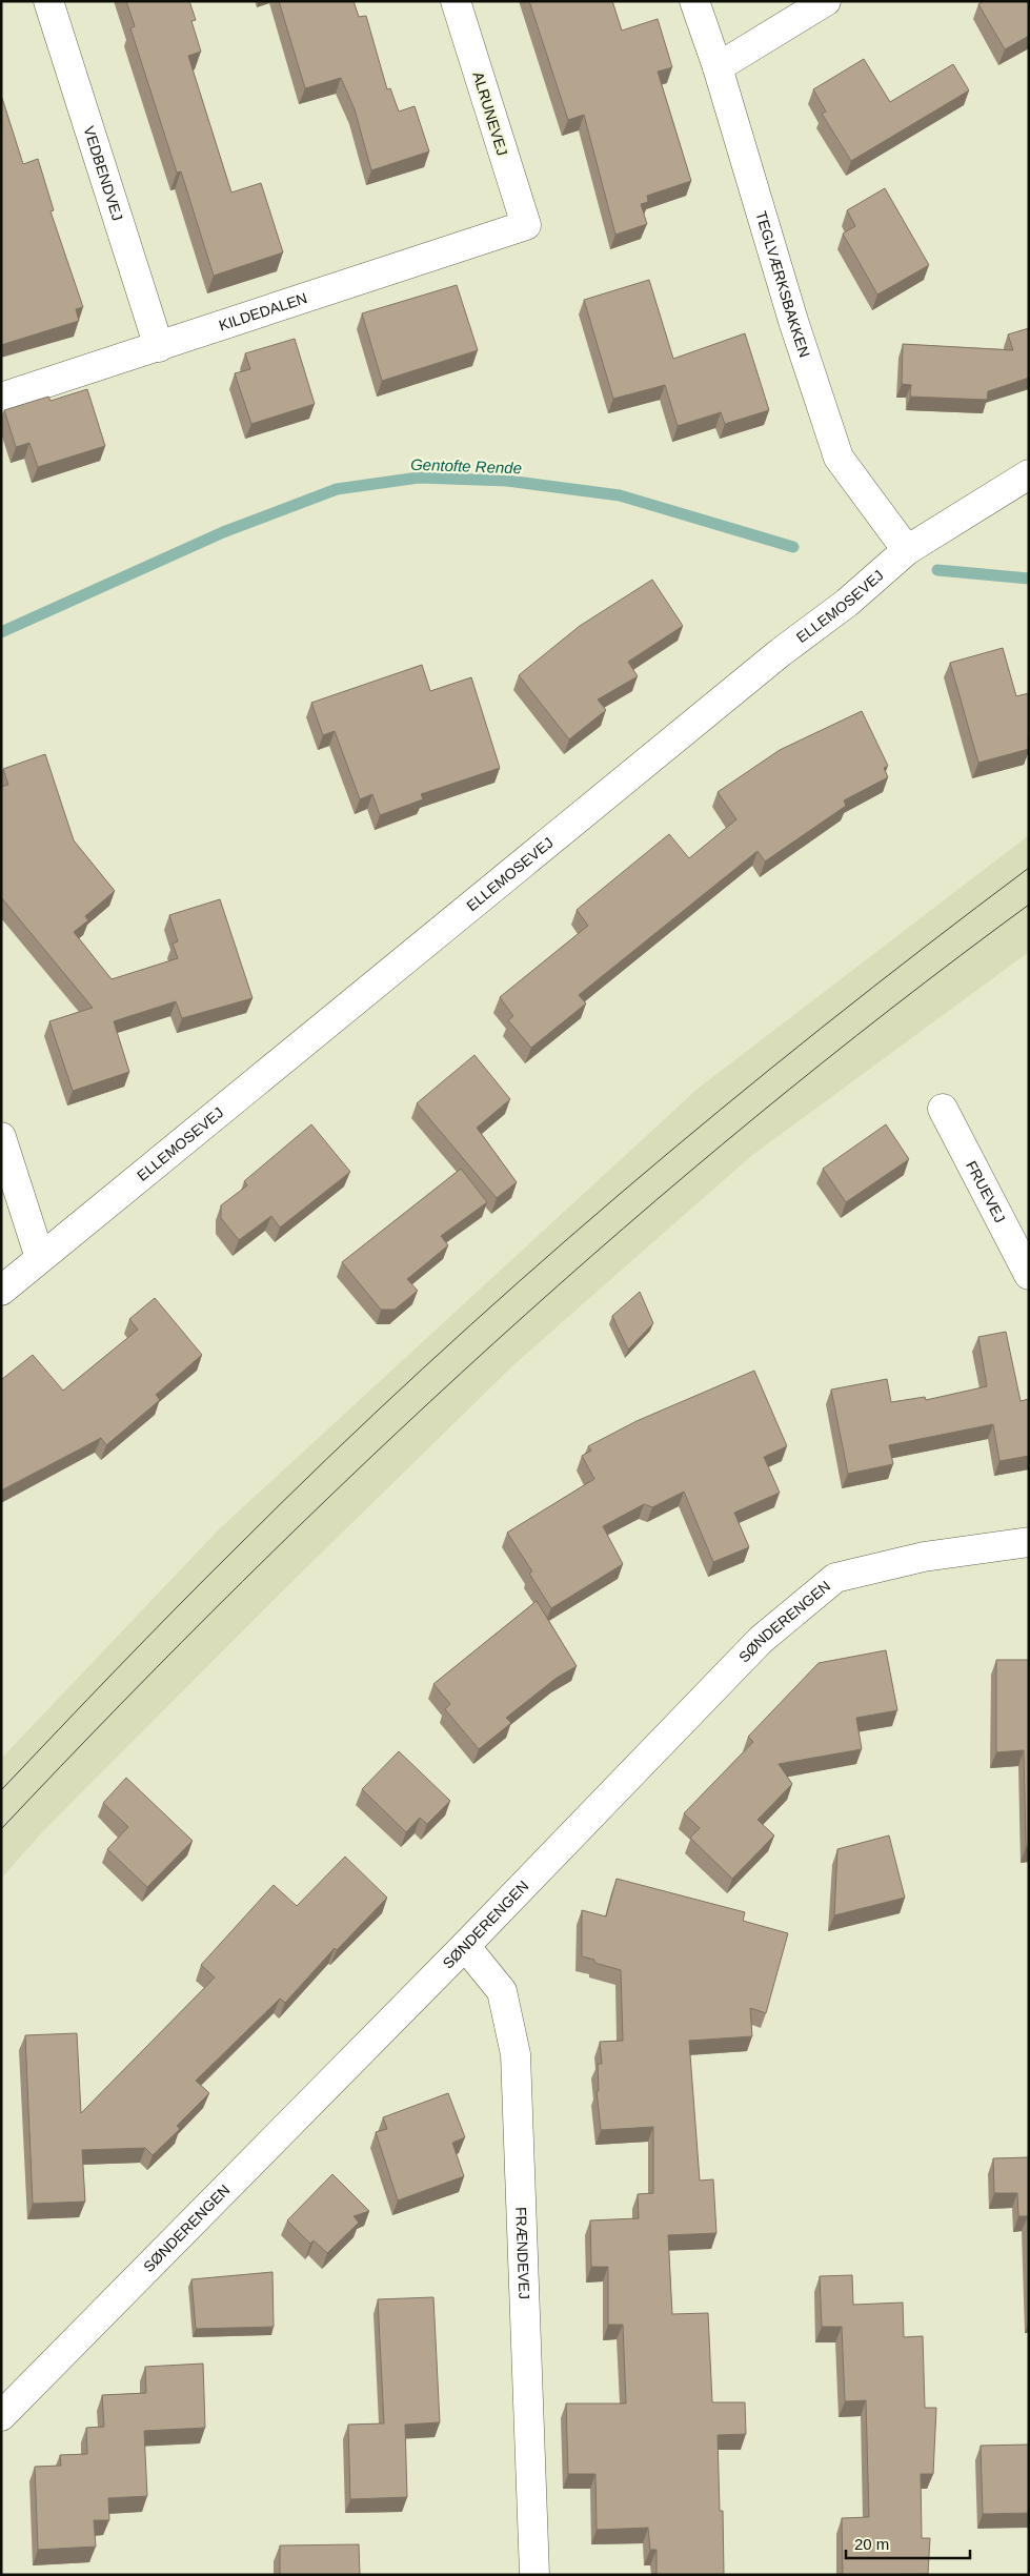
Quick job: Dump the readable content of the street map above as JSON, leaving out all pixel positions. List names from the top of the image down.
{
  "streets": {
    "street": [
      "ALRUNEVEJ",
      "VEDBENDVEJ",
      "TEGLVÆRKSBAKKEN",
      "KILDEDALEN",
      "ELLEMOSEVEJ",
      "FRUEVEJ",
      "SØNDERENGEN",
      "FRÆNDEVEJ"
    ]
  },
  "crossings": [
    ["ALRUNEVEJ", "KILDEDALEN"],
    ["VEDBENDVEJ", "KILDEDALEN"],
    ["TEGLVÆRKSBAKKEN", "ELLEMOSEVEJ"],
    ["SØNDERENGEN", "FRÆNDEVEJ"]
  ],
  "water": ["Gentofte Rende"],
  "scale_bar": "20 m"
}
